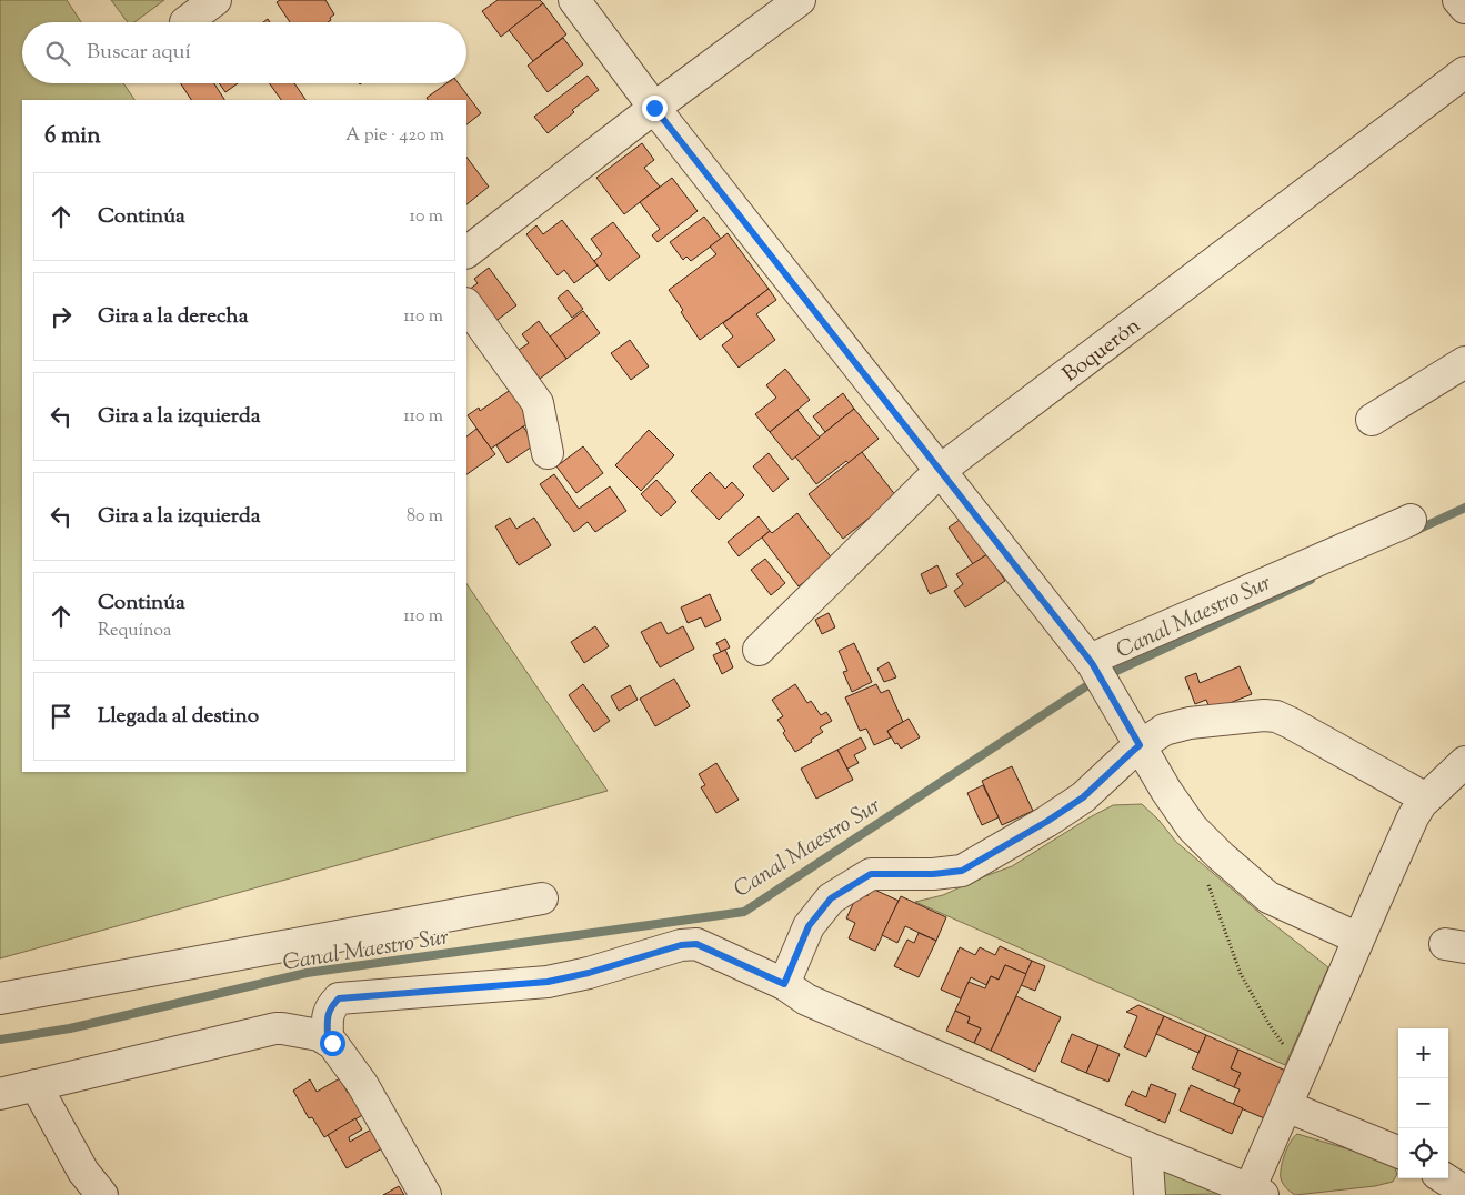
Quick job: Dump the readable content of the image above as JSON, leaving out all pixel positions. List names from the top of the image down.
{
  "streets": {
    "street": ["Boquerón"]
  },
  "water": ["Canal Maestro Sur"],
  "page": {
    "search": "Buscar aquí",
    "heading": ["6 min", "A pie · 420 m"],
    "list": [
      ["Continúa", "10 m"],
      ["Gira a la derecha", "110 m"],
      ["Gira a la izquierda", "110 m"],
      ["Gira a la izquierda", "80 m"],
      ["Continúa", "Requínoa", "110 m"],
      "Llegada al destino"
    ],
    "map_buttons": ["+", "−"]
  }
}
